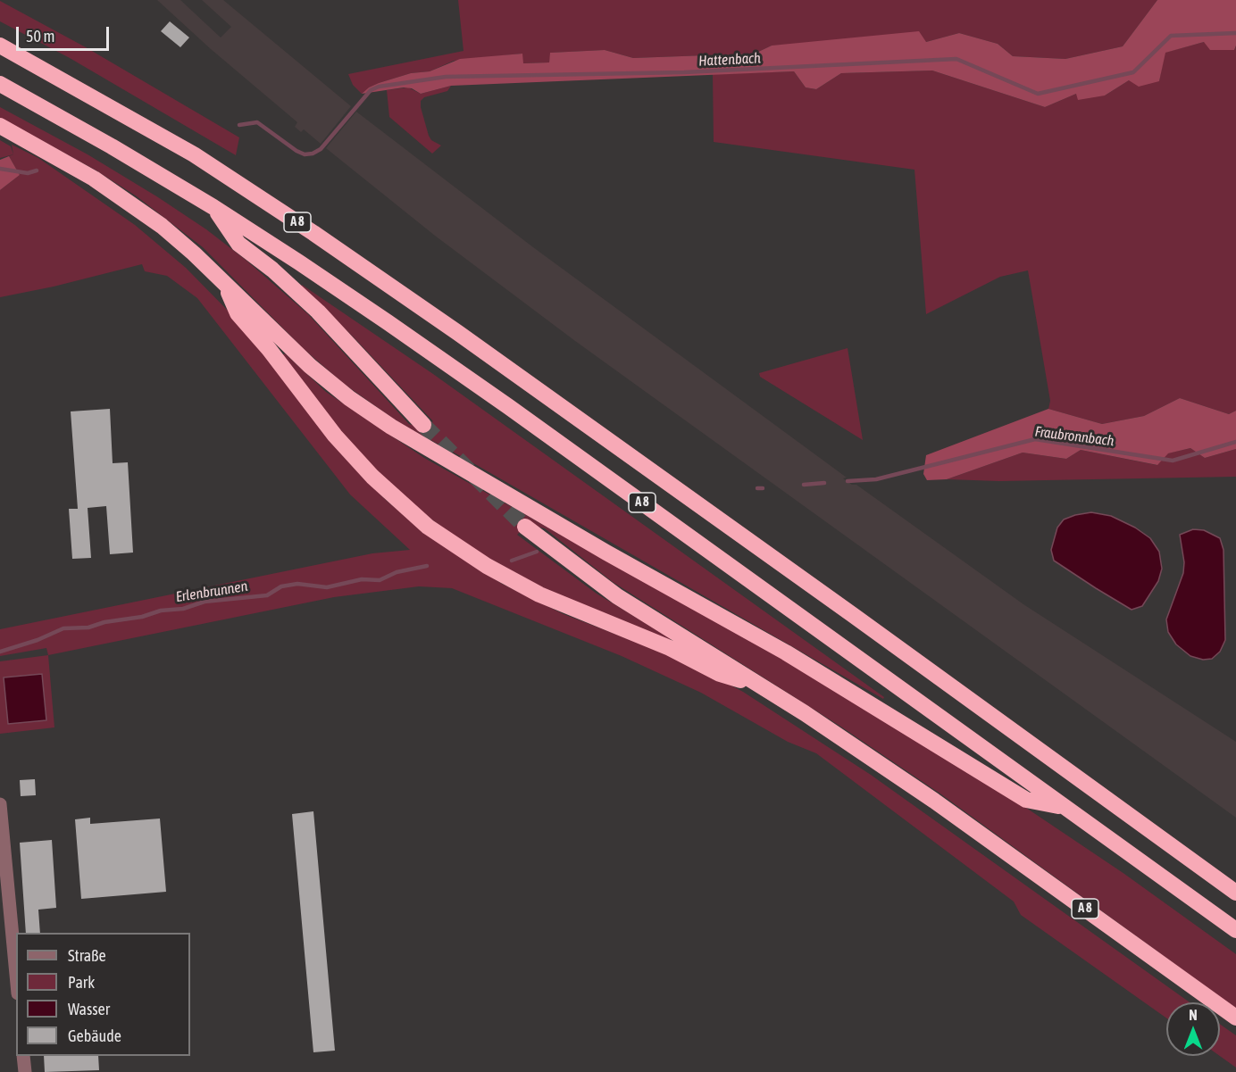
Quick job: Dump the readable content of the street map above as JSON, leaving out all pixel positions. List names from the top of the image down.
{
  "streets": {
    "highway": ["A 8"]
  },
  "water": ["Hattenbach", "Fraubronnbach", "Erlenbrunnen"],
  "legend": [
    "Straße",
    "Park",
    "Wasser",
    "Gebäude"
  ],
  "scale_bar": "50 m",
  "north": "top"
}
